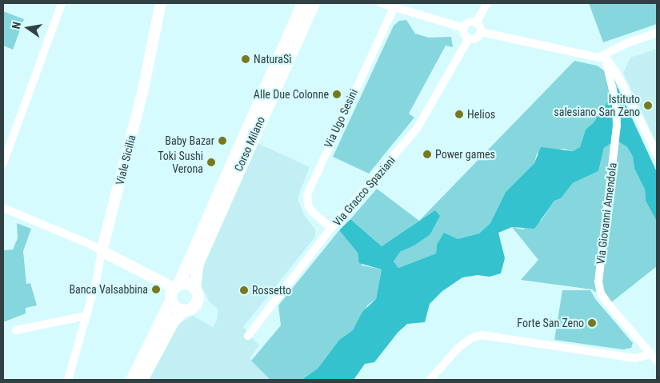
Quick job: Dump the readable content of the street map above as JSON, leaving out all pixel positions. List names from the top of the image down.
{
  "streets": {
    "main road": ["Corso Milano"],
    "street": [
      "Via Ugo Sesini",
      "Viale Sicilia",
      "Via Gracco Spaziani",
      "Via Giovanni Amendola"
    ]
  },
  "crossings": [
    ["Via Ugo Sesini", "Via Gracco Spaziani"]
  ],
  "places": [
    "NaturaSì",
    "Alle Due Colonne",
    "Istituto salesiano San Zeno",
    "Helios",
    "Baby Bazar",
    "Power games",
    "Toki Sushi Verona",
    "Banca Valsabbina",
    "Rossetto",
    "Forte San Zeno"
  ],
  "north": "left"
}
